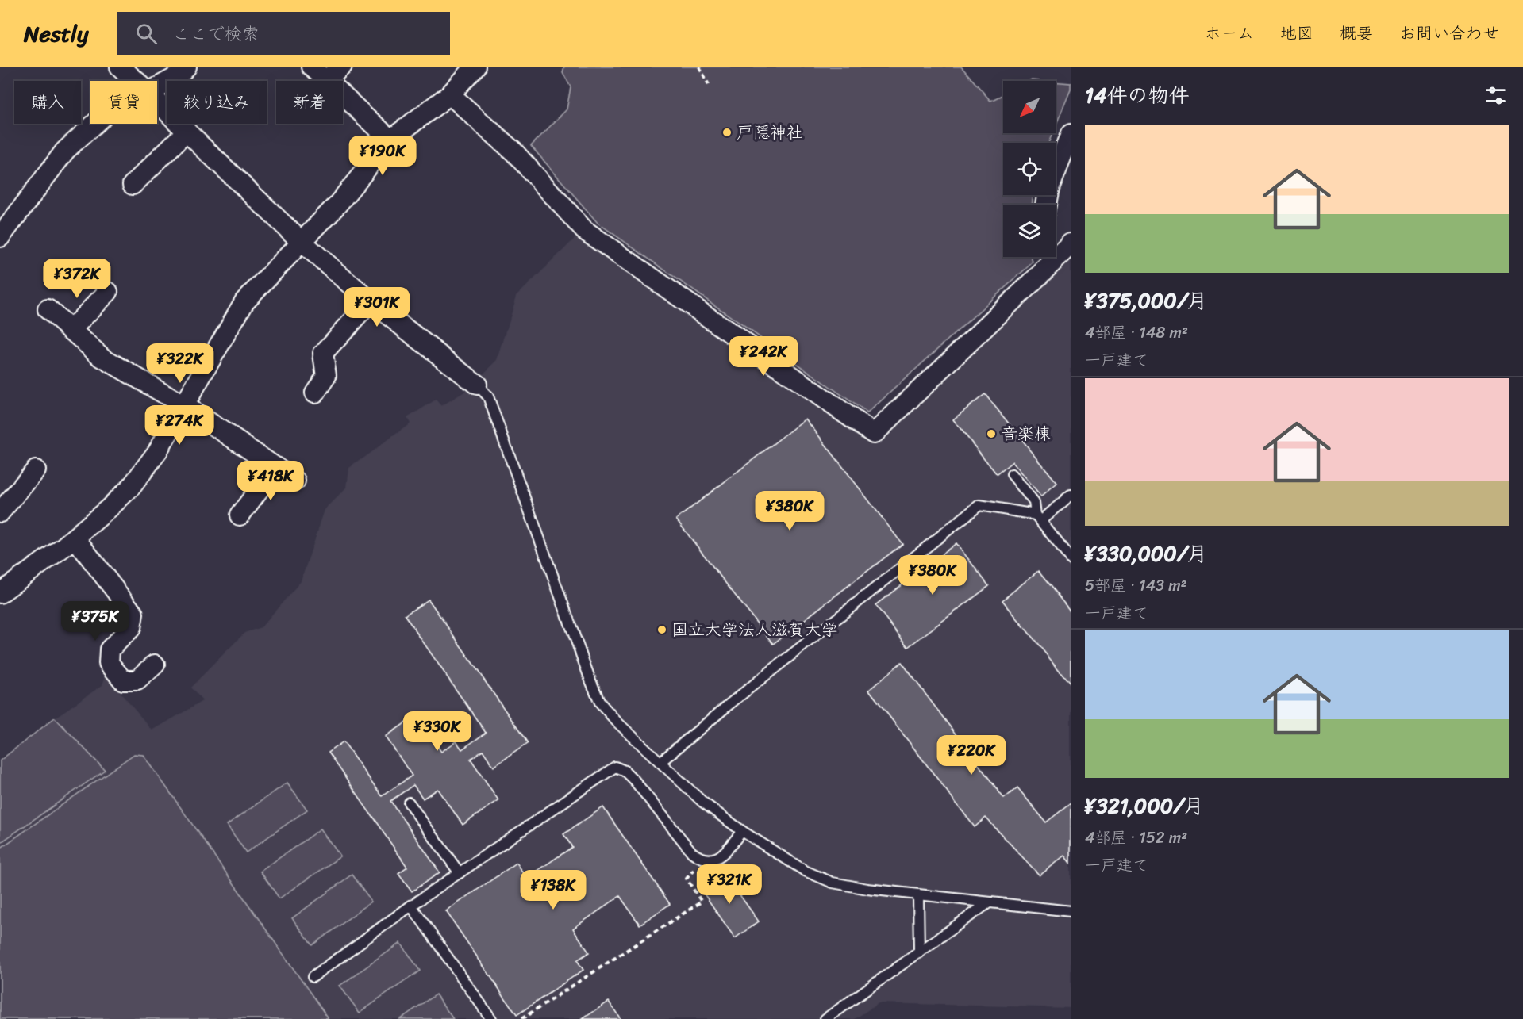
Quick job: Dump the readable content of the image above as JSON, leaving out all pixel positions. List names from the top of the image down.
{
  "places": ["戸隠神社", "音楽棟", "国立大学法人滋賀大学"],
  "north": "bottom left",
  "page": {
    "header": "Nestly",
    "search": "ここで検索",
    "nav": [
      "ホーム",
      "地図",
      "概要",
      "お問い合わせ"
    ],
    "heading": "14件の物件",
    "chip": [
      "購入",
      "賃貸",
      "絞り込み",
      "新着"
    ],
    "list": [
      {
        "name": "¥375,000/月",
        "note": "4部屋 · 148 m² · 一戸建て"
      },
      {
        "name": "¥330,000/月",
        "note": "5部屋 · 143 m² · 一戸建て"
      },
      {
        "name": "¥321,000/月",
        "note": "4部屋 · 152 m² · 一戸建て"
      }
    ],
    "price": [
      "¥190K",
      "¥372K",
      "¥301K",
      "¥242K",
      "¥322K",
      "¥274K",
      "¥418K",
      "¥380K",
      "¥380K",
      "¥375K",
      "¥330K",
      "¥220K",
      "¥321K",
      "¥138K"
    ]
  }
}
